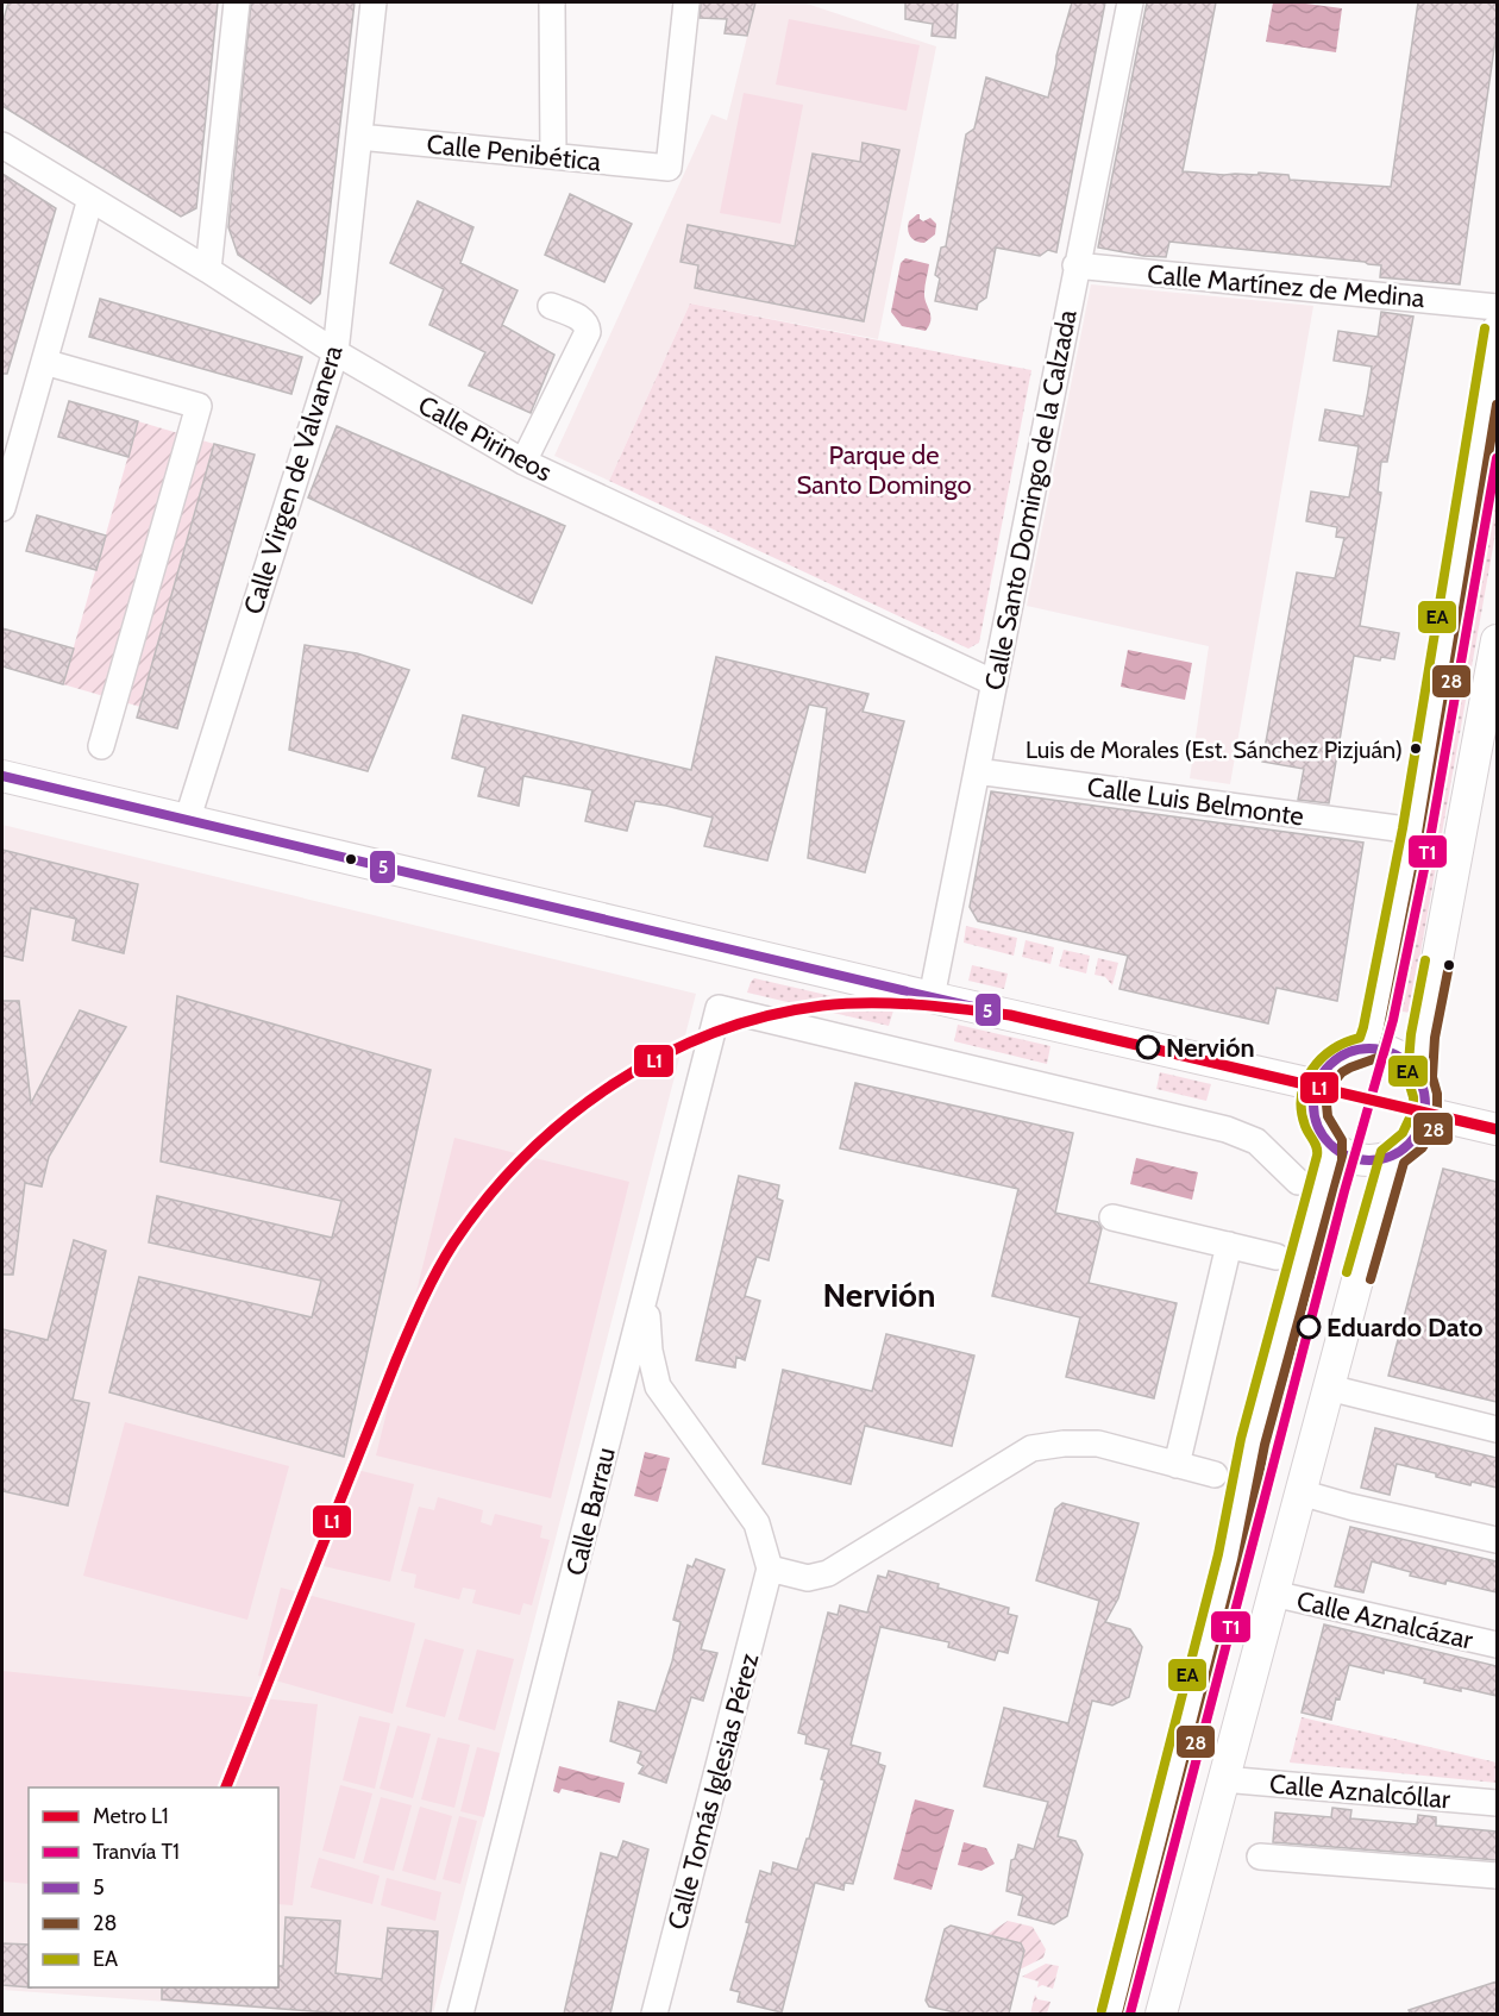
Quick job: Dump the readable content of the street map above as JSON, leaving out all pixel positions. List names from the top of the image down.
{
  "streets": {
    "street": [
      "Calle Penibética",
      "Calle Martínez de Medina",
      "Calle Pirineos",
      "Calle Virgen de Valvanera",
      "Calle Santo Domingo de la Calzada",
      "Calle Luis Belmonte",
      "Calle Barrau",
      "Calle Aznalcázar",
      "Calle Tomás Iglesias Pérez",
      "Calle Aznalcóllar"
    ]
  },
  "crossings": [
    ["Calle Penibética", "Calle Virgen de Valvanera"],
    ["Calle Martínez de Medina", "Calle Santo Domingo de la Calzada"],
    ["Calle Pirineos", "Calle Virgen de Valvanera"],
    ["Calle Pirineos", "Calle Santo Domingo de la Calzada"],
    ["Calle Santo Domingo de la Calzada", "Calle Luis Belmonte"]
  ],
  "districts": ["Nervión"],
  "parks": ["Parque de Santo Domingo"],
  "places": ["Luis de Morales (Est. Sánchez Pizjuán)", "Nervión", "Eduardo Dato"],
  "lines": [
    "transit line EA",
    "transit line 28",
    "tram line T1",
    "transit line 5",
    "metro line L1"
  ],
  "legend": [
    "Metro L1",
    "Tranvía T1",
    "5",
    "28",
    "EA"
  ]
}
